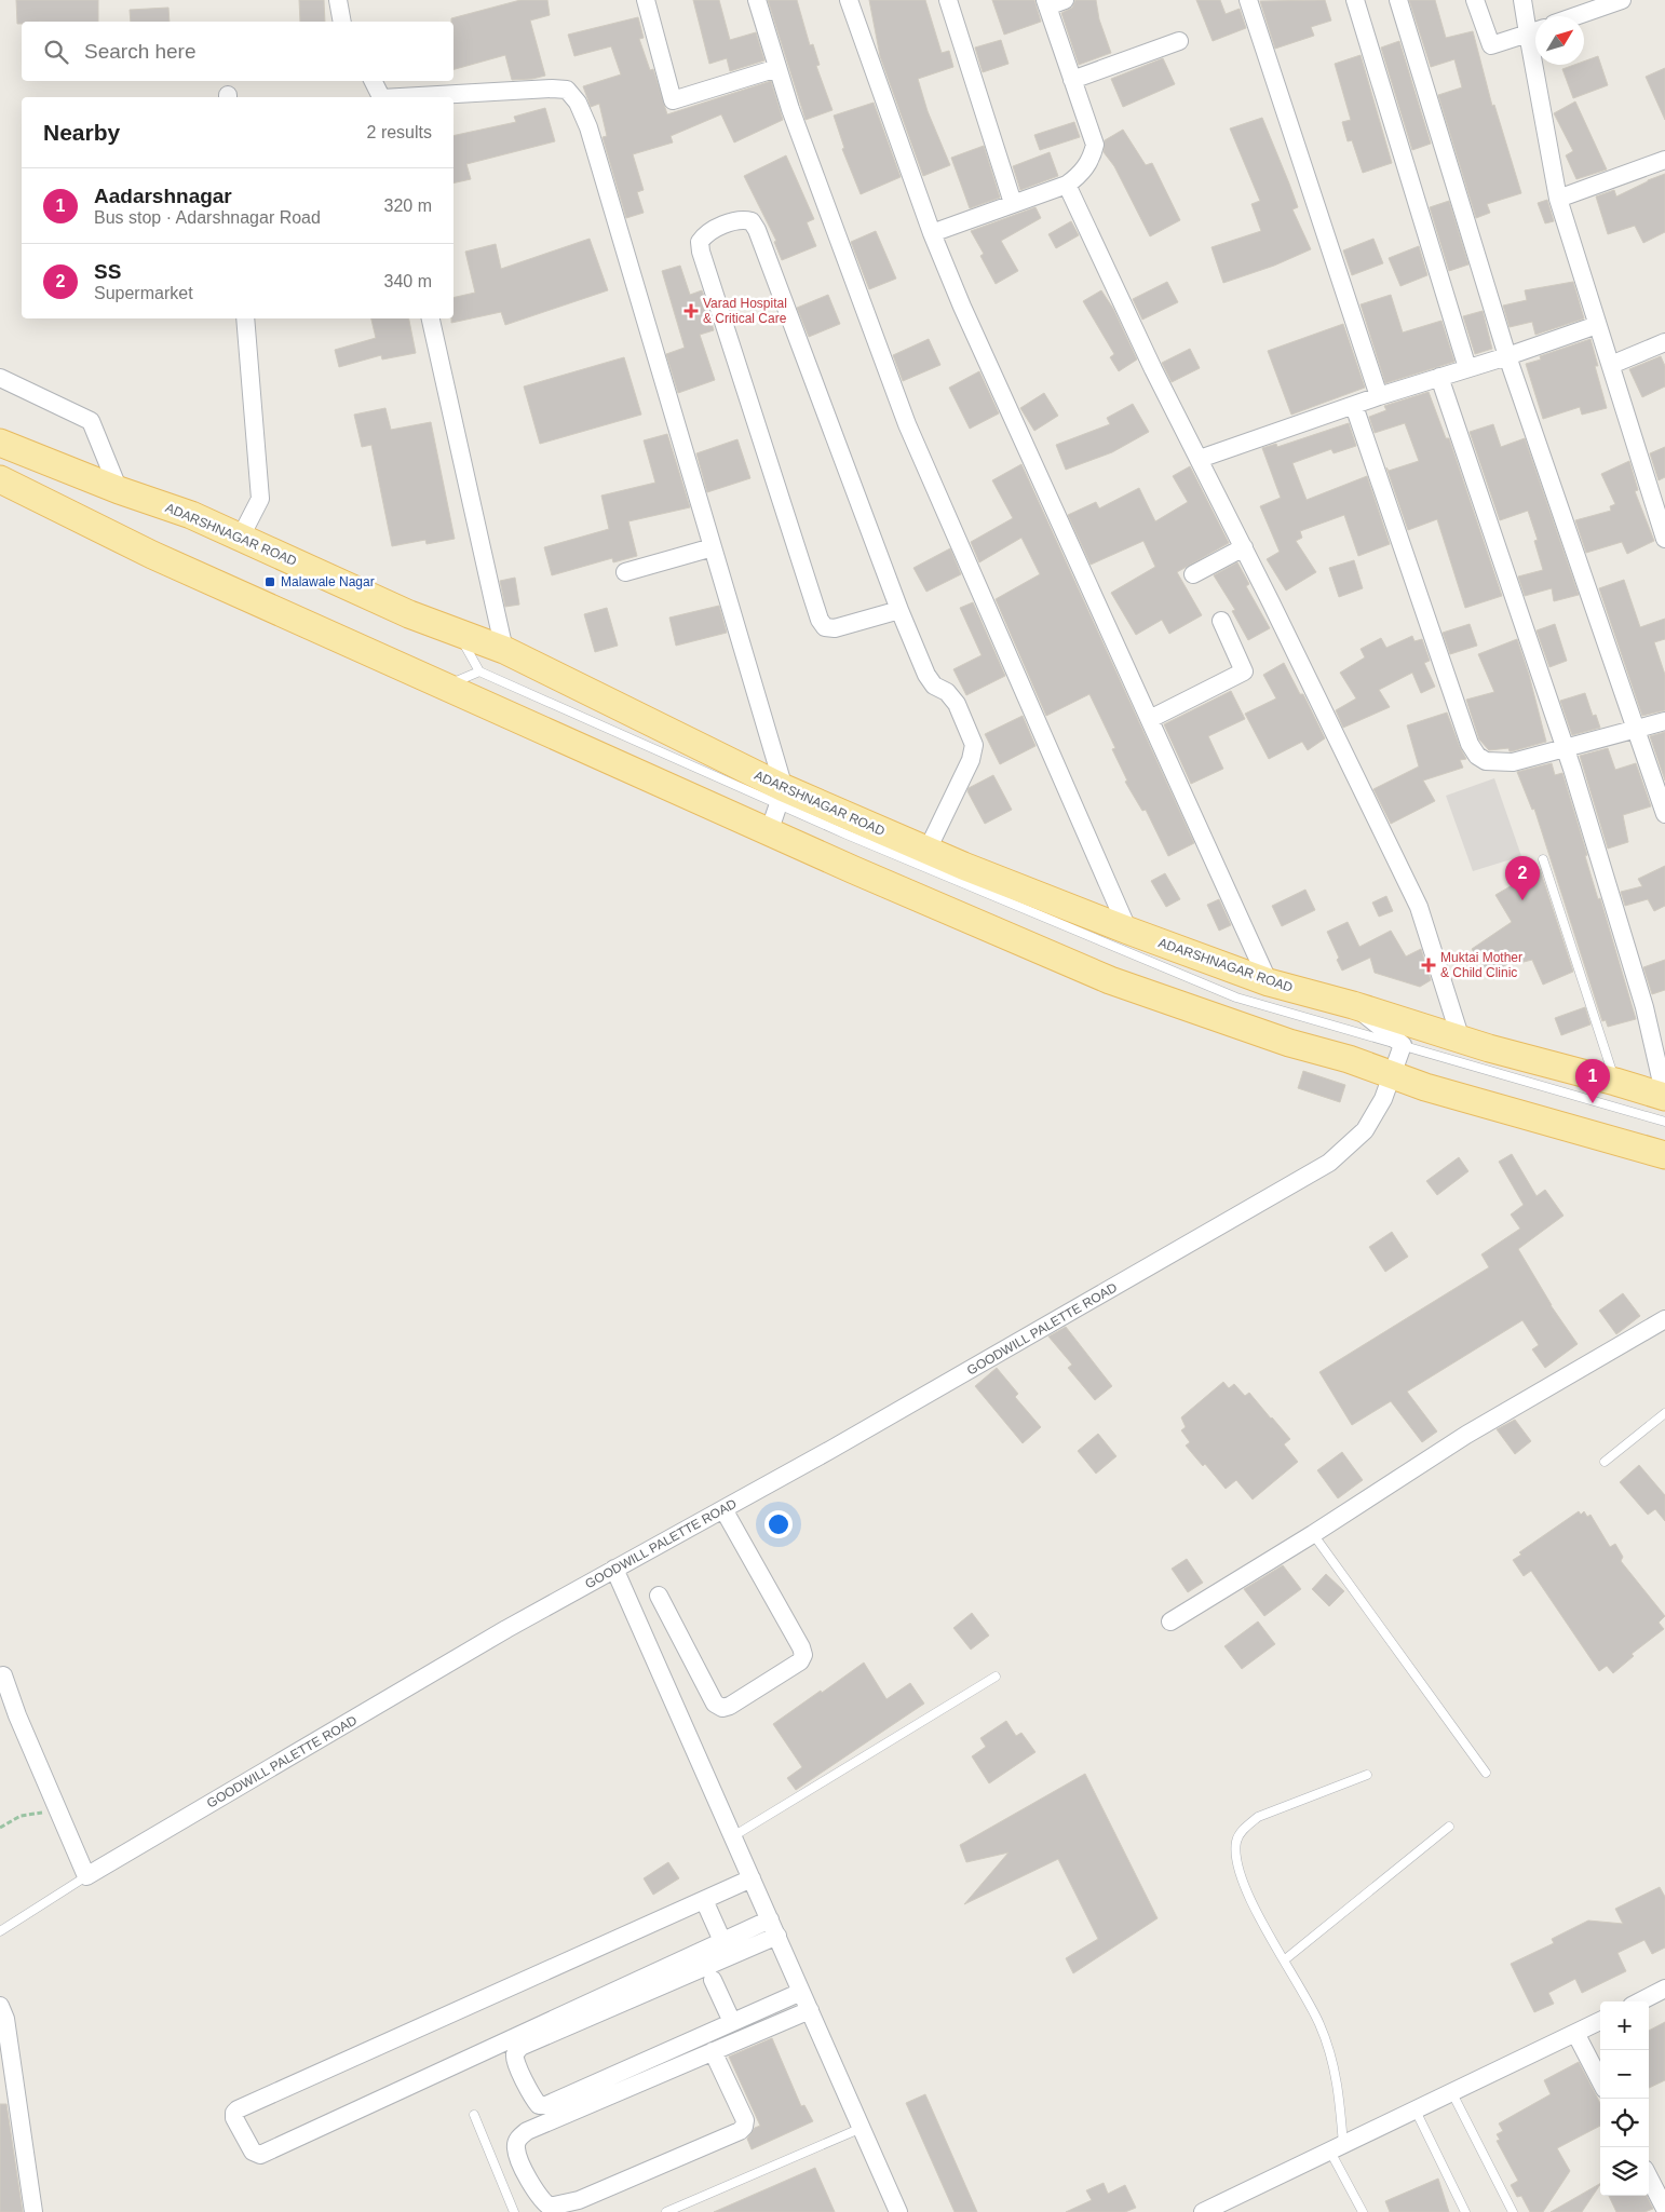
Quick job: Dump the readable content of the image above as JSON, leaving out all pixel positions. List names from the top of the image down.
{
  "streets": {
    "main road": ["ADARSHNAGAR ROAD"],
    "street": ["GOODWILL PALETTE ROAD"]
  },
  "places": {
    "health": ["Varad Hospital & Critical Care", "Muktai Mother & Child Clinic"],
    "transit": ["Malawale Nagar"]
  },
  "north": "top right",
  "page": {
    "search": "Search here",
    "heading": ["Nearby", "2 results"],
    "list": [
      {
        "mark": "1",
        "name": "Aadarshnagar",
        "note": "Bus stop · Adarshnagar Road",
        "value": "320 m"
      },
      {
        "mark": "2",
        "name": "SS",
        "note": "Supermarket",
        "value": "340 m"
      }
    ],
    "pins": ["2", "1"],
    "map_buttons": ["+", "−"]
  }
}
